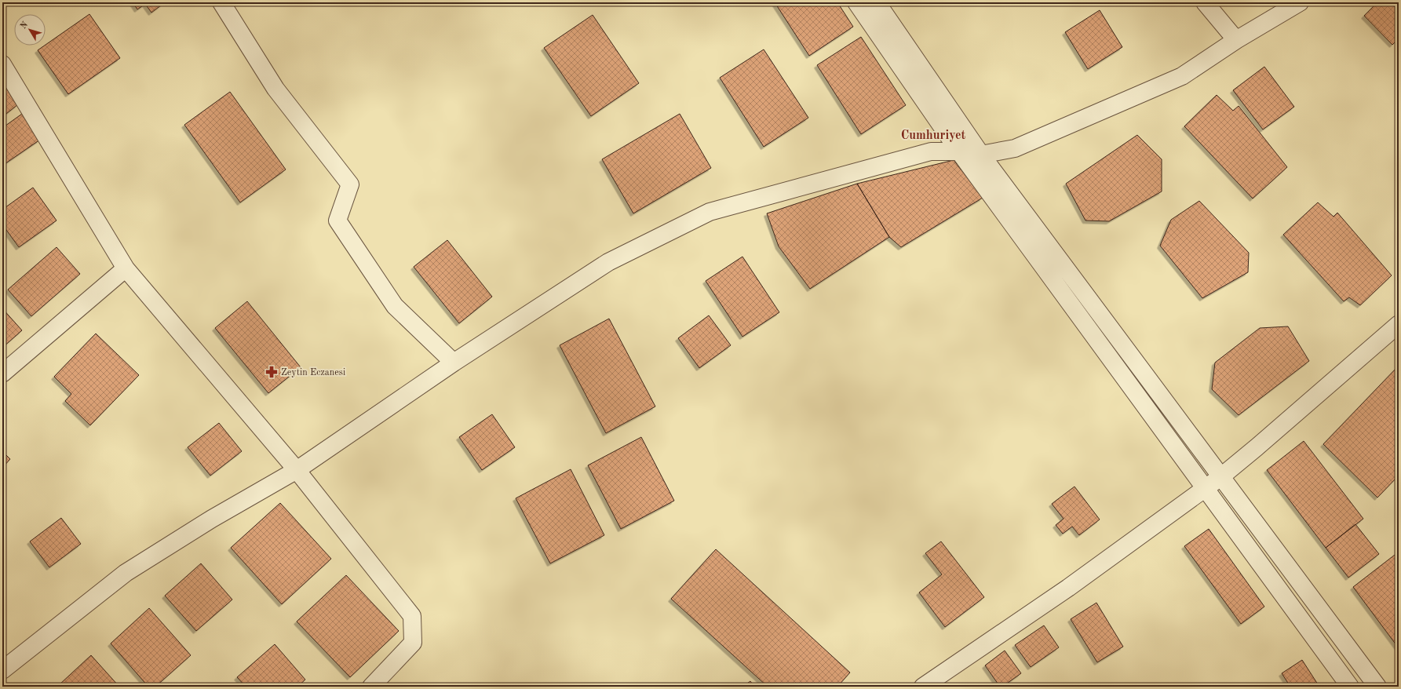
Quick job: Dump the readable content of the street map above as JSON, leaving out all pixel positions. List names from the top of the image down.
{
  "districts": ["Cumhuriyet"],
  "places": {
    "pharmacy": ["Zeytin Eczanesi"]
  },
  "north": "top left"
}
